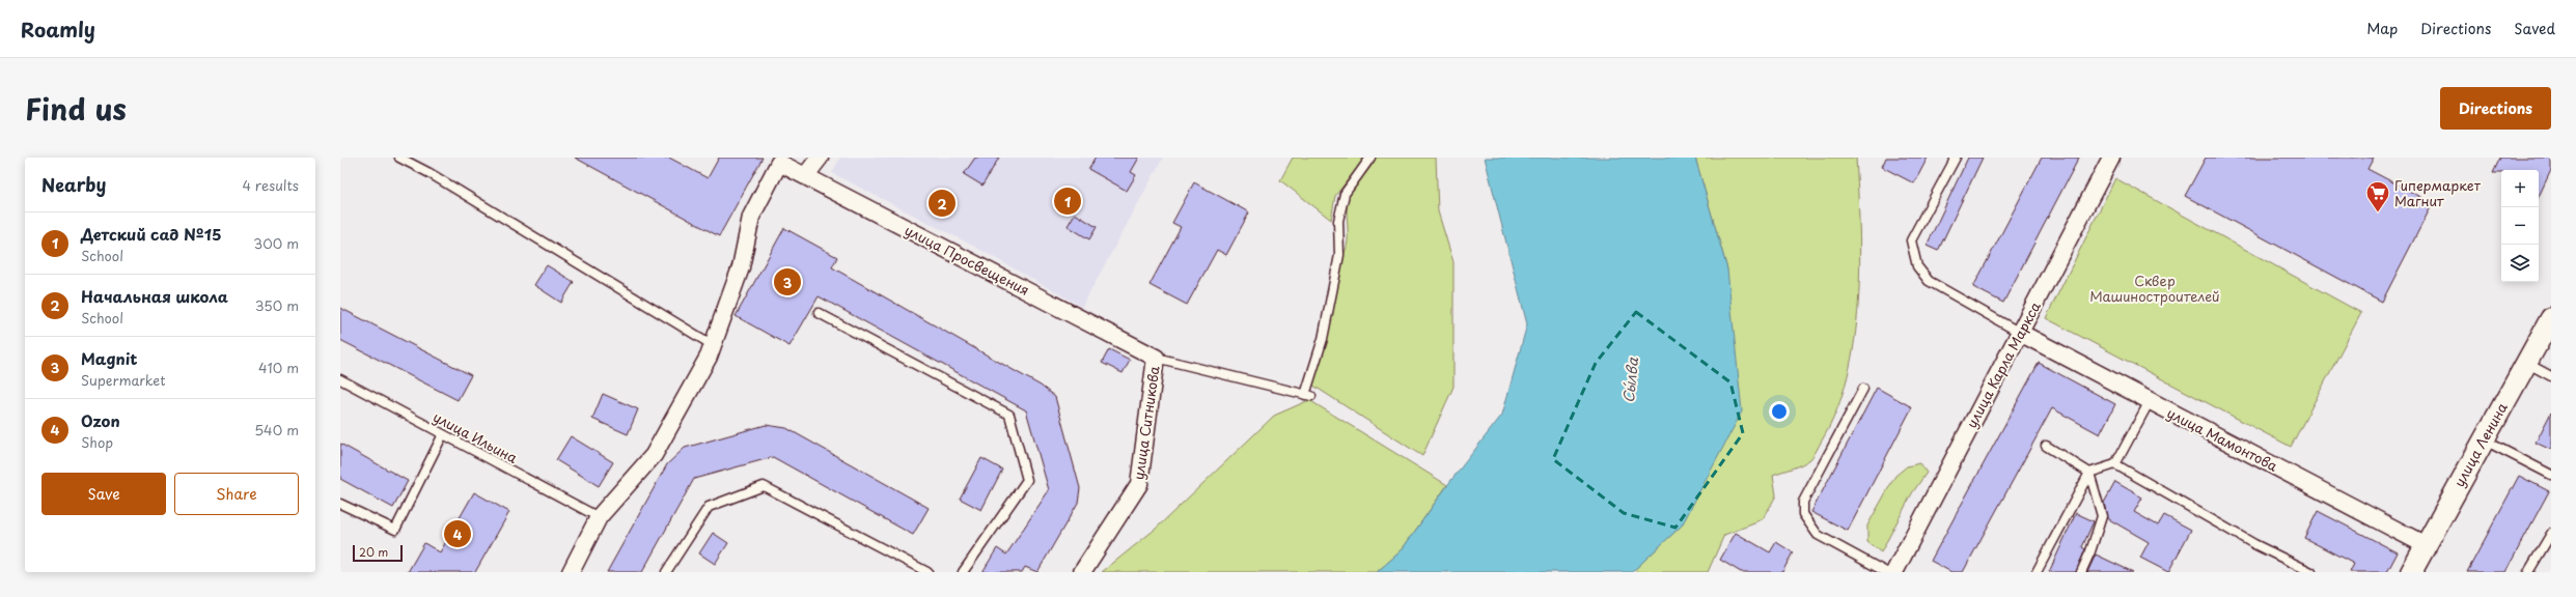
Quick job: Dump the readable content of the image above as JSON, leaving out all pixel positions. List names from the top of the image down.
{
  "streets": {
    "street": [
      "улица Просвещения",
      "улица Карла Маркса",
      "улица Ситникова",
      "улица Мамонтова",
      "улица Ленина"
    ],
    "lane": ["улица Ильина"]
  },
  "crossings": [
    ["улица Просвещения", "улица Ситникова"],
    ["улица Карла Маркса", "улица Мамонтова"],
    ["улица Мамонтова", "улица Ленина"]
  ],
  "water": ["Сы́лва"],
  "parks": ["Сквер Машиностроителей"],
  "places": {
    "supermarket": ["Гипермаркет Магнит"]
  },
  "scale_bar": "20 m",
  "page": {
    "header": "Roamly",
    "nav": ["Map", "Directions", "Saved"],
    "title": "Find us",
    "buttons": [
      "Directions",
      ["Save", "Share"]
    ],
    "heading": ["Nearby", "4 results"],
    "map_buttons": ["+", "−"],
    "pins": [
      "1",
      "2",
      "3",
      "4"
    ],
    "list": [
      {
        "mark": "1",
        "name": "Детский сад №15",
        "note": "School",
        "value": "300 m"
      },
      {
        "mark": "2",
        "name": "Начальная школа",
        "note": "School",
        "value": "350 m"
      },
      {
        "mark": "3",
        "name": "Magnit",
        "note": "Supermarket",
        "value": "410 m"
      },
      {
        "mark": "4",
        "name": "Ozon",
        "note": "Shop",
        "value": "540 m"
      }
    ],
    "scale": "20 m"
  }
}
